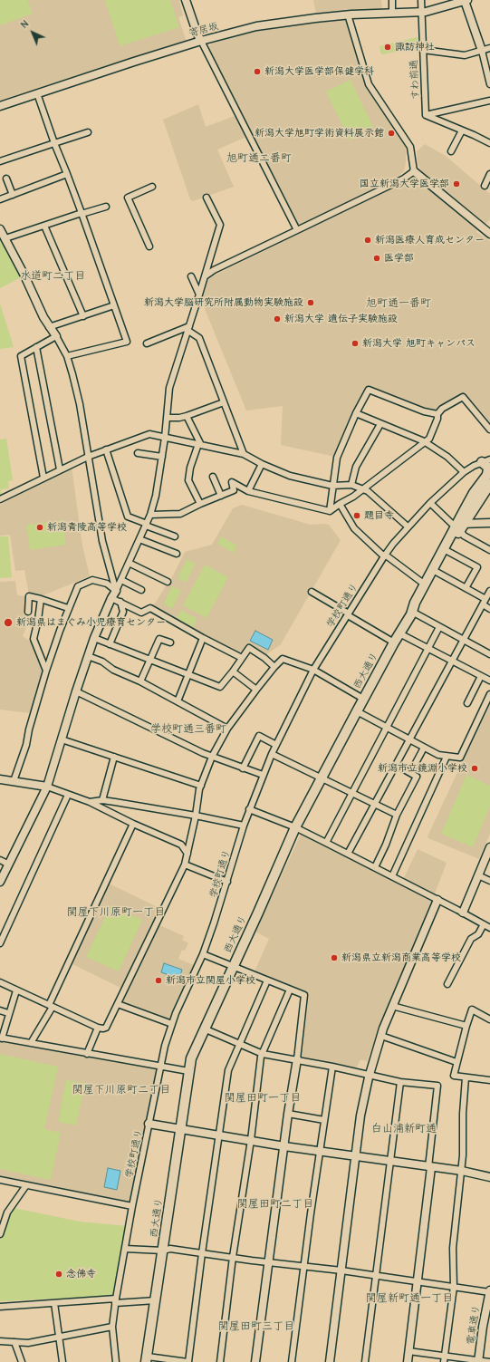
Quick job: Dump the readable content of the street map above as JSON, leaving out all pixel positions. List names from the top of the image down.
{
  "streets": {
    "highway": ["西大通り"],
    "street": [
      "寄居坂",
      "すわ前通",
      "学校町通り",
      "電車通り"
    ]
  },
  "crossings": [
    ["寄居坂", "すわ前通"]
  ],
  "districts": [
    "旭町通二番町",
    "水道町二丁目",
    "旭町通一番町",
    "学校町通三番町",
    "関屋下川原町一丁目",
    "関屋下川原町二丁目",
    "関屋田町一丁目",
    "白山浦新町通",
    "関屋田町二丁目",
    "関屋新町通一丁目",
    "関屋田町三丁目"
  ],
  "places": [
    "諏訪神社",
    "新潟大学医学部保健学科",
    "新潟大学旭町学術資料展示館",
    "国立新潟大学医学部",
    "新潟医療人育成センター",
    "医学部",
    "新潟大学脳研究所附属動物実験施設",
    "新潟大学 遺伝子実験施設",
    "新潟大学 旭町キャンパス",
    "題目寺",
    "新潟青陵高等学校",
    "新潟県はまぐみ小児療育センター",
    "新潟市立鏡淵小学校",
    "新潟県立新潟商業高等学校",
    "新潟市立関屋小学校",
    "念佛寺"
  ],
  "north": "top left"
}
